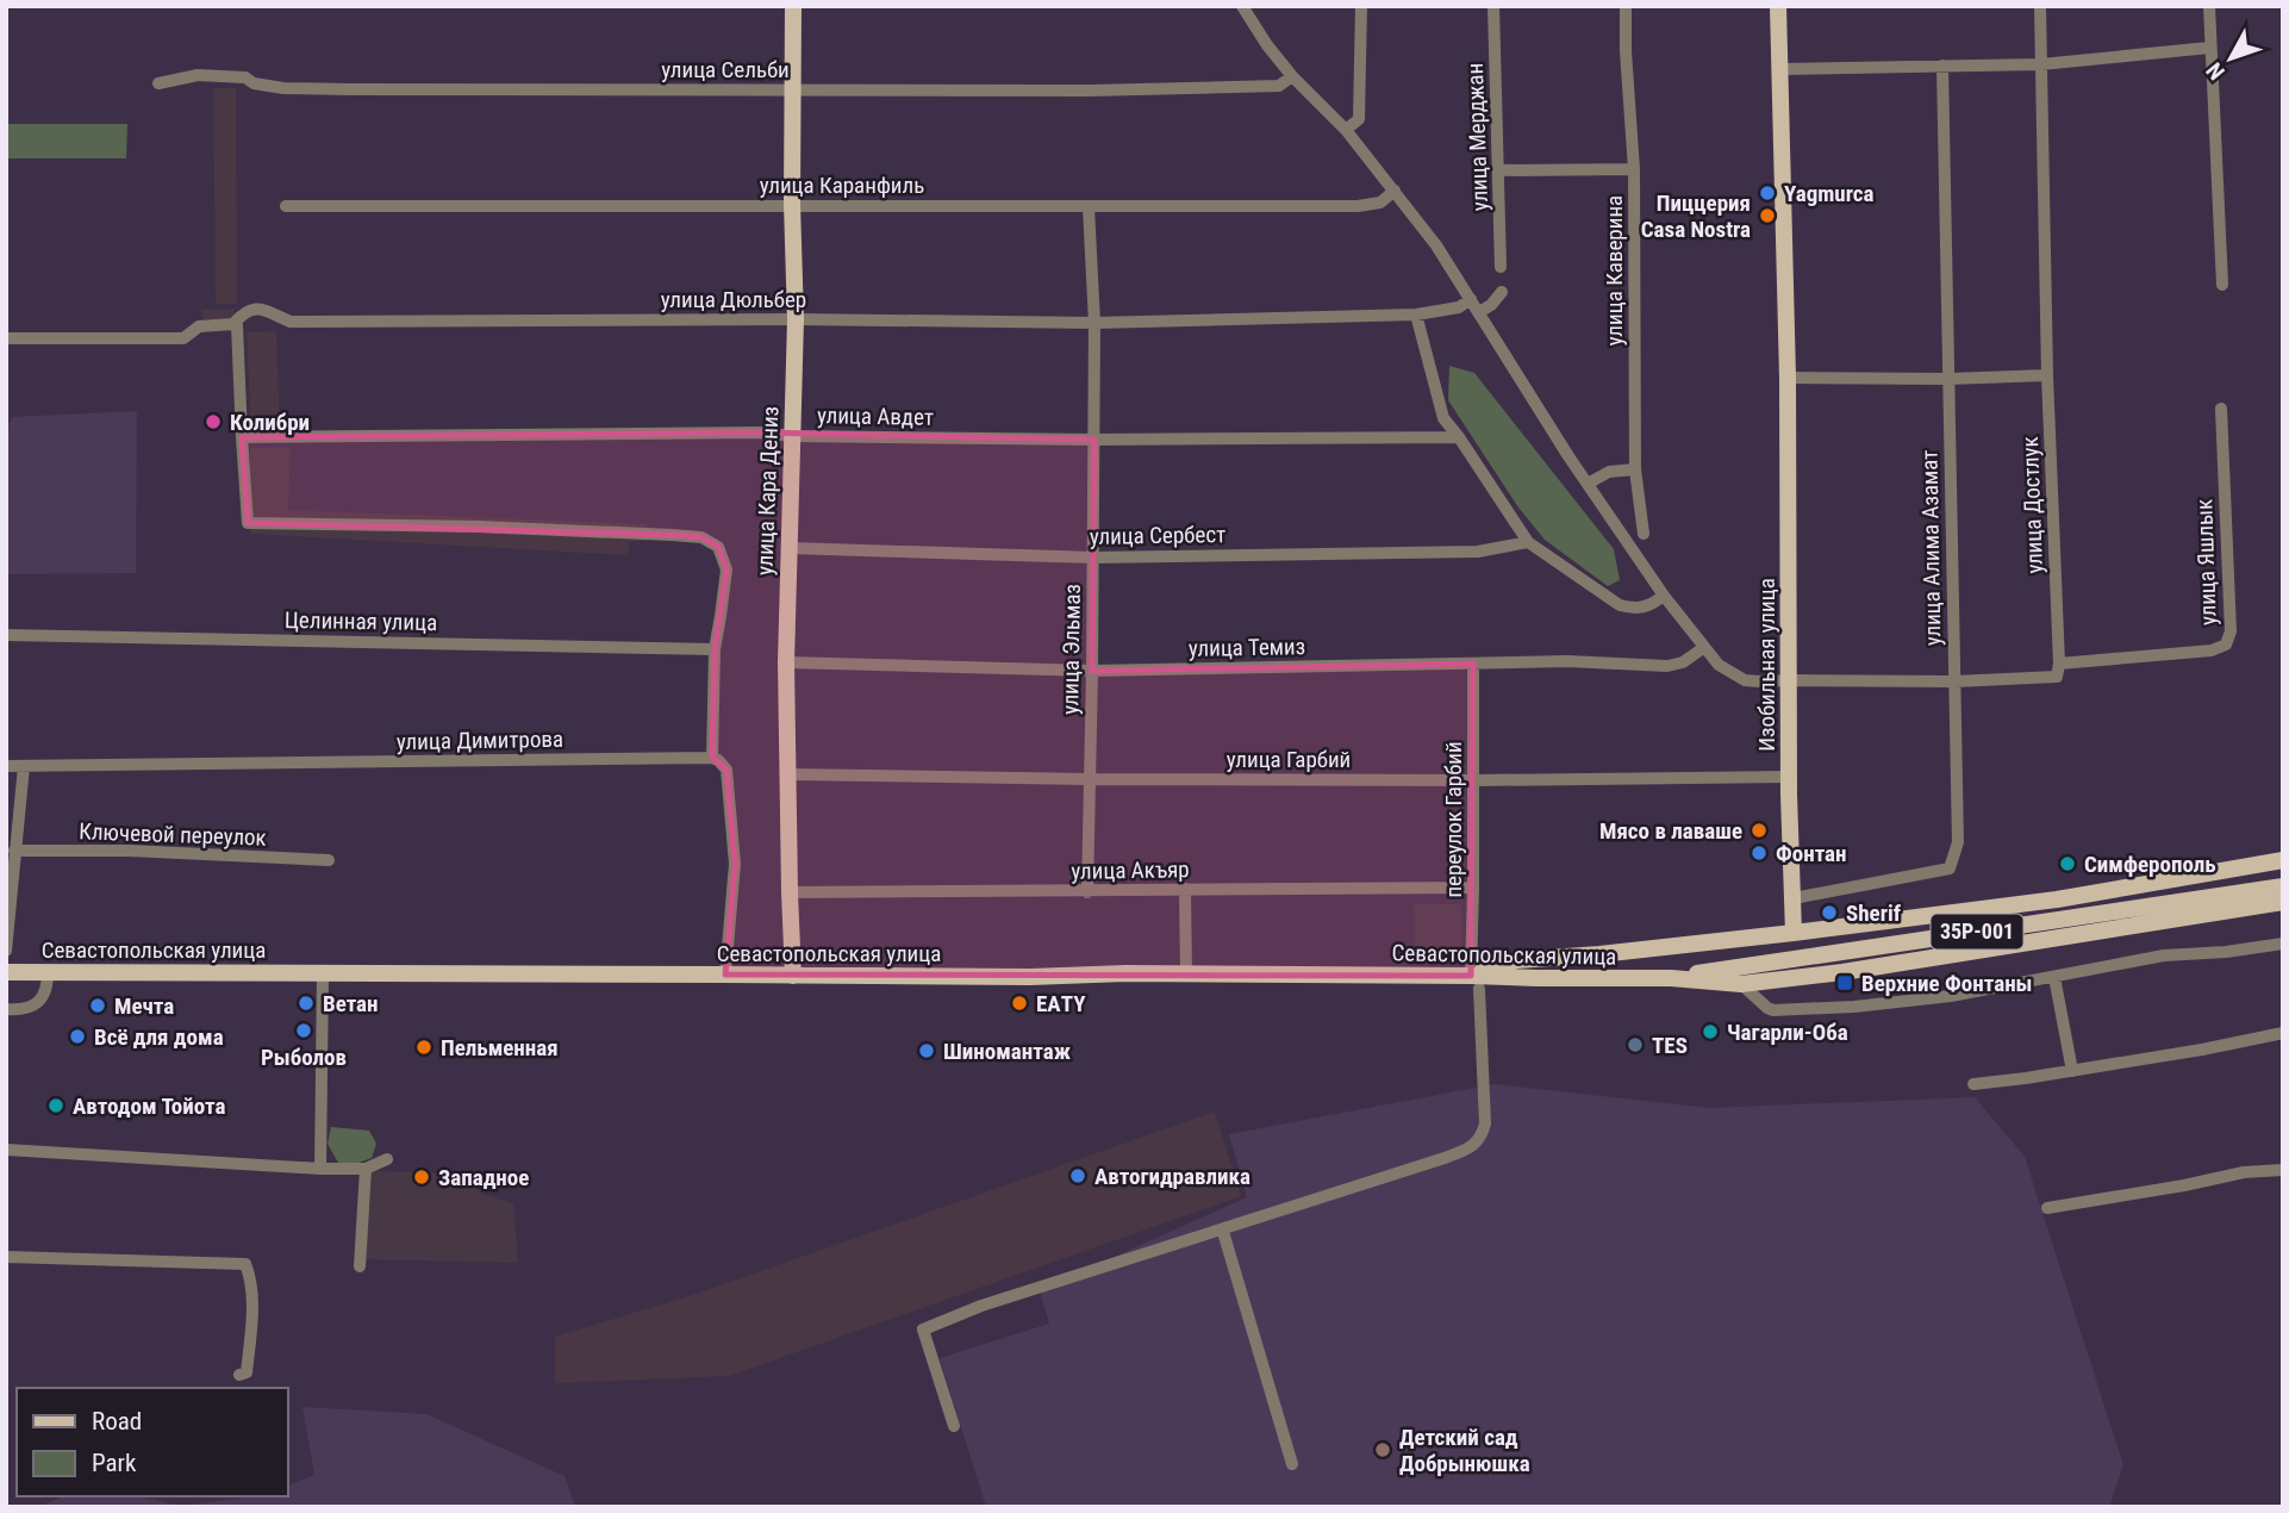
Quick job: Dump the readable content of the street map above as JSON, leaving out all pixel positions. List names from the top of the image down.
{
  "streets": {
    "main road": [
      "улица Кара Дениз",
      "Изобильная улица",
      "35Р-001",
      "Севастопольская улица"
    ],
    "street": [
      "улица Сельби",
      "улица Мерджан",
      "улица Каранфиль",
      "улица Каверина",
      "улица Дюльбер",
      "улица Авдет",
      "улица Достлук",
      "улица Сербест",
      "улица Алима Азамат",
      "улица Яшлык",
      "Целинная улица",
      "улица Темиз",
      "улица Эльмаз",
      "улица Димитрова",
      "улица Гарбий",
      "переулок Гарбий",
      "Ключевой переулок",
      "улица Акъяр"
    ]
  },
  "crossings": [
    ["улица Сельби", "улица Кара Дениз"],
    ["улица Каранфиль", "улица Кара Дениз"],
    ["улица Каранфиль", "улица Эльмаз"],
    ["улица Дюльбер", "улица Кара Дениз"],
    ["улица Дюльбер", "улица Эльмаз"],
    ["улица Авдет", "улица Кара Дениз"],
    ["улица Авдет", "улица Эльмаз"],
    ["улица Кара Дениз", "улица Сербест"],
    ["улица Кара Дениз", "улица Темиз"],
    ["улица Кара Дениз", "улица Гарбий"],
    ["улица Кара Дениз", "улица Акъяр"],
    ["улица Кара Дениз", "Севастопольская улица"],
    ["улица Достлук", "улица Яшлык"],
    ["улица Сербест", "улица Эльмаз"],
    ["улица Алима Азамат", "Изобильная улица"],
    ["улица Темиз", "улица Эльмаз"],
    ["улица Темиз", "переулок Гарбий"],
    ["улица Эльмаз", "улица Гарбий"],
    ["улица Эльмаз", "улица Акъяр"],
    ["Изобильная улица", "улица Гарбий"],
    ["улица Гарбий", "переулок Гарбий"],
    ["переулок Гарбий", "улица Акъяр"],
    ["переулок Гарбий", "Севастопольская улица"],
    ["35Р-001", "Севастопольская улица"]
  ],
  "places": {
    "other": [
      "Yagmurca",
      "Пиццерия Casa Nostra",
      "Колибри",
      "Мясо в лаваше",
      "Фонтан",
      "Симферополь",
      "Sherif",
      "Ветан",
      "EАTY",
      "Мечта",
      "Рыболов",
      "Чагарли-Оба",
      "Всё для дома",
      "TES",
      "Пельменная",
      "Шиномантаж",
      "Автодом Тойота",
      "Автогидравлика",
      "Западное",
      "Детский сад Добрынюшка"
    ],
    "transit": ["Верхние Фонтаны"]
  },
  "legend": ["Road", "Park"],
  "north": "bottom left"
}
